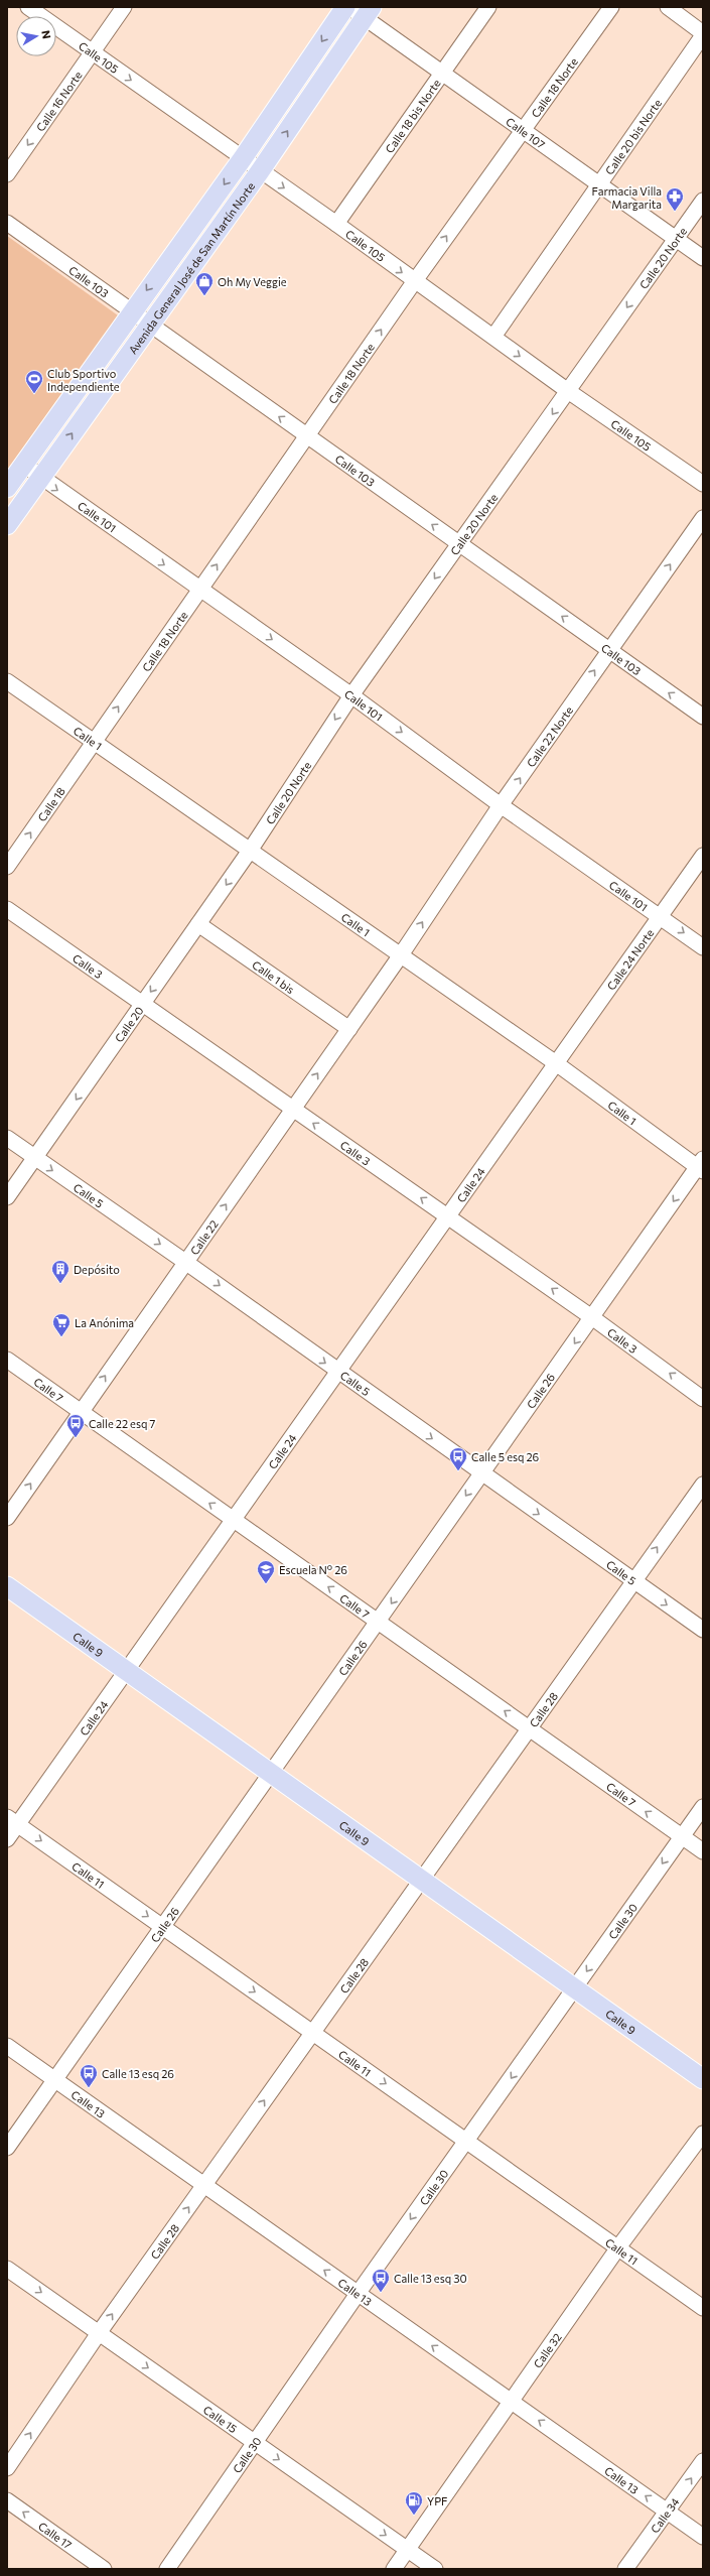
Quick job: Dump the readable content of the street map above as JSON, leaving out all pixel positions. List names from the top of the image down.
{
  "streets": {
    "main road": ["Avenida General José de San Martín Norte", "Calle 9"],
    "street": [
      "Calle 105",
      "Calle 18 Norte",
      "Calle 16 Norte",
      "Calle 18 bis Norte",
      "Calle 107",
      "Calle 20 bis Norte",
      "Calle 20 Norte",
      "Calle 103",
      "Calle 101",
      "Calle 22 Norte",
      "Calle 1",
      "Calle 18",
      "Calle 24 Norte",
      "Calle 3",
      "Calle 1 bis",
      "Calle 20",
      "Calle 24",
      "Calle 5",
      "Calle 22",
      "Calle 7",
      "Calle 26",
      "Calle 28",
      "Calle 11",
      "Calle 30",
      "Calle 13",
      "Calle 32",
      "Calle 15",
      "Calle 34",
      "Calle 17"
    ]
  },
  "crossings": [
    ["Calle 105", "Calle 18 Norte"],
    ["Calle 105", "Calle 16 Norte"],
    ["Calle 105", "Calle 18 bis Norte"],
    ["Calle 105", "Calle 20 bis Norte"],
    ["Calle 105", "Calle 20 Norte"],
    ["Calle 105", "Avenida General José de San Martín Norte"],
    ["Calle 18 Norte", "Calle 107"],
    ["Calle 18 Norte", "Calle 103"],
    ["Calle 18 Norte", "Calle 101"],
    ["Calle 18 Norte", "Calle 1"],
    ["Calle 18 Norte", "Calle 18"],
    ["Calle 18 bis Norte", "Calle 107"],
    ["Calle 107", "Calle 20 bis Norte"],
    ["Calle 107", "Calle 20 Norte"],
    ["Calle 107", "Avenida General José de San Martín Norte"],
    ["Calle 20 Norte", "Calle 103"],
    ["Calle 20 Norte", "Calle 101"],
    ["Calle 20 Norte", "Calle 1"],
    ["Calle 20 Norte", "Calle 20"],
    ["Avenida General José de San Martín Norte", "Calle 103"],
    ["Avenida General José de San Martín Norte", "Calle 101"],
    ["Calle 103", "Calle 22 Norte"],
    ["Calle 101", "Calle 22 Norte"],
    ["Calle 101", "Calle 24 Norte"],
    ["Calle 22 Norte", "Calle 1"],
    ["Calle 22 Norte", "Calle 22"],
    ["Calle 1", "Calle 18"],
    ["Calle 1", "Calle 24 Norte"],
    ["Calle 1", "Calle 20"],
    ["Calle 1", "Calle 24"],
    ["Calle 1", "Calle 22"],
    ["Calle 1", "Calle 26"],
    ["Calle 24 Norte", "Calle 24"],
    ["Calle 3", "Calle 20"],
    ["Calle 3", "Calle 24"],
    ["Calle 3", "Calle 22"],
    ["Calle 3", "Calle 26"],
    ["Calle 1 bis", "Calle 20"],
    ["Calle 1 bis", "Calle 22"],
    ["Calle 20", "Calle 5"],
    ["Calle 24", "Calle 5"],
    ["Calle 24", "Calle 7"],
    ["Calle 24", "Calle 9"],
    ["Calle 24", "Calle 11"],
    ["Calle 5", "Calle 22"],
    ["Calle 5", "Calle 26"],
    ["Calle 5", "Calle 28"],
    ["Calle 22", "Calle 7"],
    ["Calle 7", "Calle 26"],
    ["Calle 7", "Calle 28"],
    ["Calle 7", "Calle 30"],
    ["Calle 26", "Calle 9"],
    ["Calle 26", "Calle 11"],
    ["Calle 26", "Calle 13"],
    ["Calle 9", "Calle 28"],
    ["Calle 9", "Calle 30"],
    ["Calle 28", "Calle 11"],
    ["Calle 28", "Calle 13"],
    ["Calle 28", "Calle 15"],
    ["Calle 11", "Calle 30"],
    ["Calle 11", "Calle 32"],
    ["Calle 30", "Calle 13"],
    ["Calle 30", "Calle 15"],
    ["Calle 13", "Calle 32"],
    ["Calle 13", "Calle 34"],
    ["Calle 32", "Calle 15"]
  ],
  "one_way": [
    "Calle 105",
    "Calle 18 Norte",
    "Calle 16 Norte",
    "Calle 20 Norte",
    "Calle 103",
    "Calle 101",
    "Calle 22 Norte",
    "Calle 18",
    "Calle 3",
    "Calle 20",
    "Calle 5",
    "Calle 22",
    "Calle 7",
    "Calle 26",
    "Calle 28",
    "Calle 11",
    "Calle 30",
    "Calle 13",
    "Calle 15",
    "Calle 34",
    "Calle 17"
  ],
  "places": {
    "pharmacy": ["Farmacia Villa Margarita"],
    "shop": ["Oh My Veggie"],
    "sports": ["Club Sportivo Independiente"],
    "building": ["Depósito"],
    "supermarket": ["La Anónima"],
    "bus stop": [
      "Calle 22 esq 7",
      "Calle 5 esq 26",
      "Calle 13 esq 26",
      "Calle 13 esq 30"
    ],
    "school or university": ["Escuela N° 26"],
    "fuel station": ["YPF"]
  },
  "north": "right"
}
